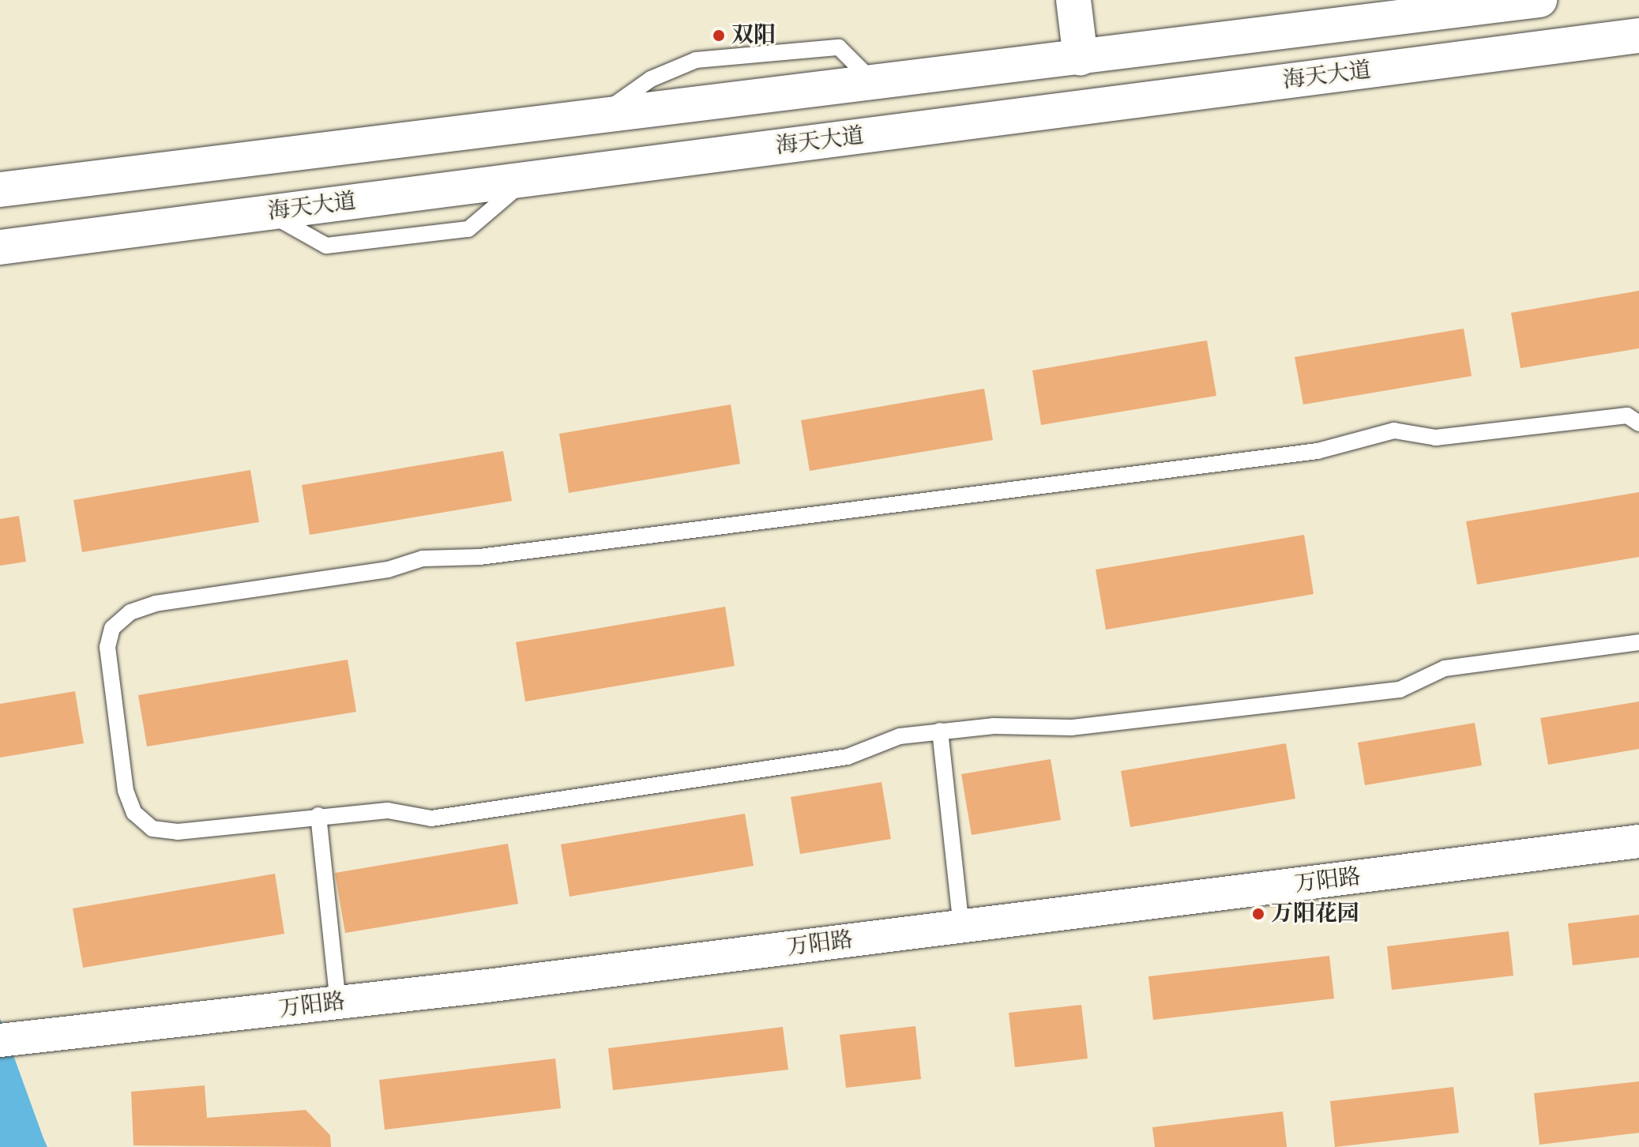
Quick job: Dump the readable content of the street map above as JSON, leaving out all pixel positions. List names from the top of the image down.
{
  "streets": {
    "main road": ["海天大道"],
    "street": ["万阳路"]
  },
  "places": ["双阳", "万阳花园"]
}
